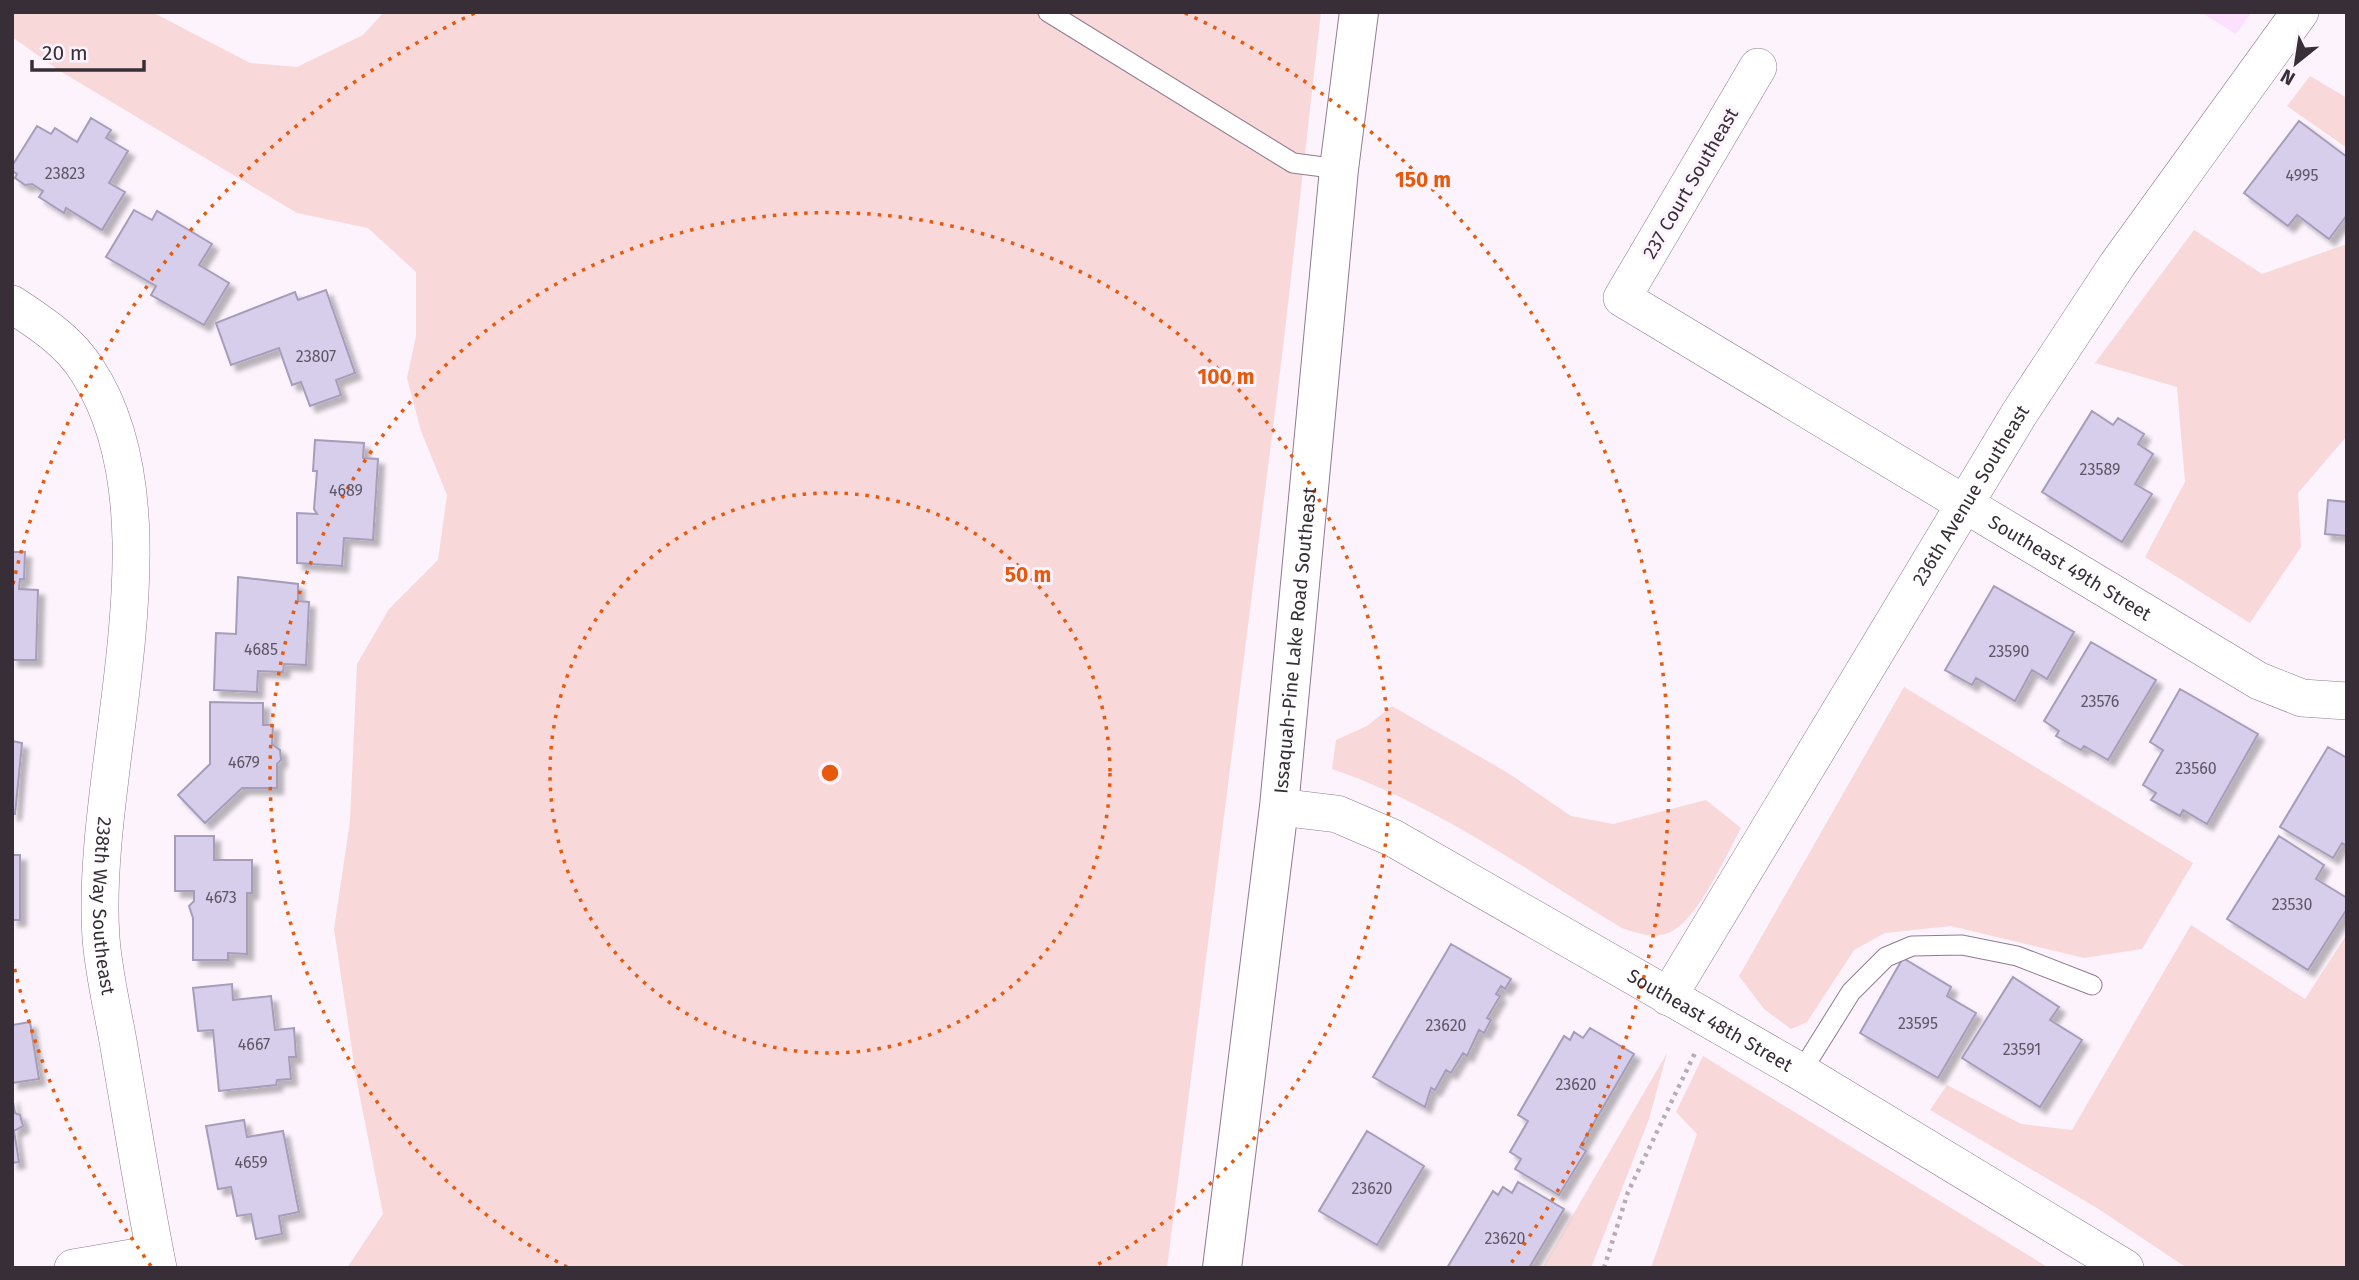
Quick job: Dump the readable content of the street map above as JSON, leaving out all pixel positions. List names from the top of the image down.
{
  "streets": {
    "main road": ["Issaquah-Pine Lake Road Southeast"],
    "street": [
      "237 Court Southeast",
      "236th Avenue Southeast",
      "Southeast 49th Street",
      "238th Way Southeast",
      "Southeast 48th Street"
    ]
  },
  "crossings": [
    ["237 Court Southeast", "Southeast 49th Street"],
    ["236th Avenue Southeast", "Southeast 49th Street"],
    ["236th Avenue Southeast", "Southeast 48th Street"],
    ["Issaquah-Pine Lake Road Southeast", "Southeast 48th Street"]
  ],
  "house_numbers": [
    "23823",
    "4995",
    "23807",
    "23589",
    "4689",
    "4685",
    "23590",
    "23576",
    "4679",
    "23560",
    "4673",
    "23530",
    "23595",
    "23620",
    "4667",
    "23591",
    "23620",
    "4659",
    "23620",
    "23620"
  ],
  "scale_bar": "20 m",
  "north": "bottom left",
  "rings": ["150 m", "100 m", "50 m"]
}
